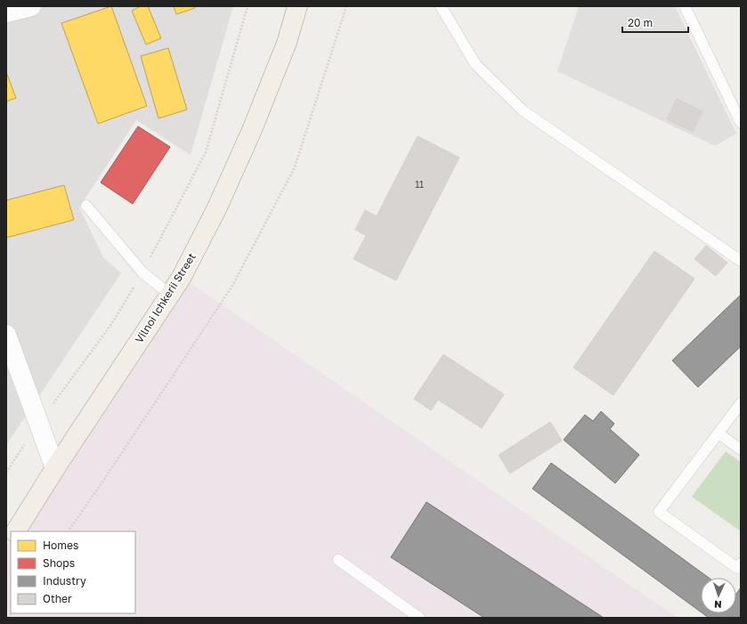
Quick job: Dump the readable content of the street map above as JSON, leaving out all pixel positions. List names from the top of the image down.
{
  "streets": {
    "main road": ["Vilnoi Ichkerii Street"]
  },
  "house_numbers": ["11"],
  "legend": [
    "Homes",
    "Shops",
    "Industry",
    "Other"
  ],
  "scale_bar": "20 m",
  "north": "bottom"
}
